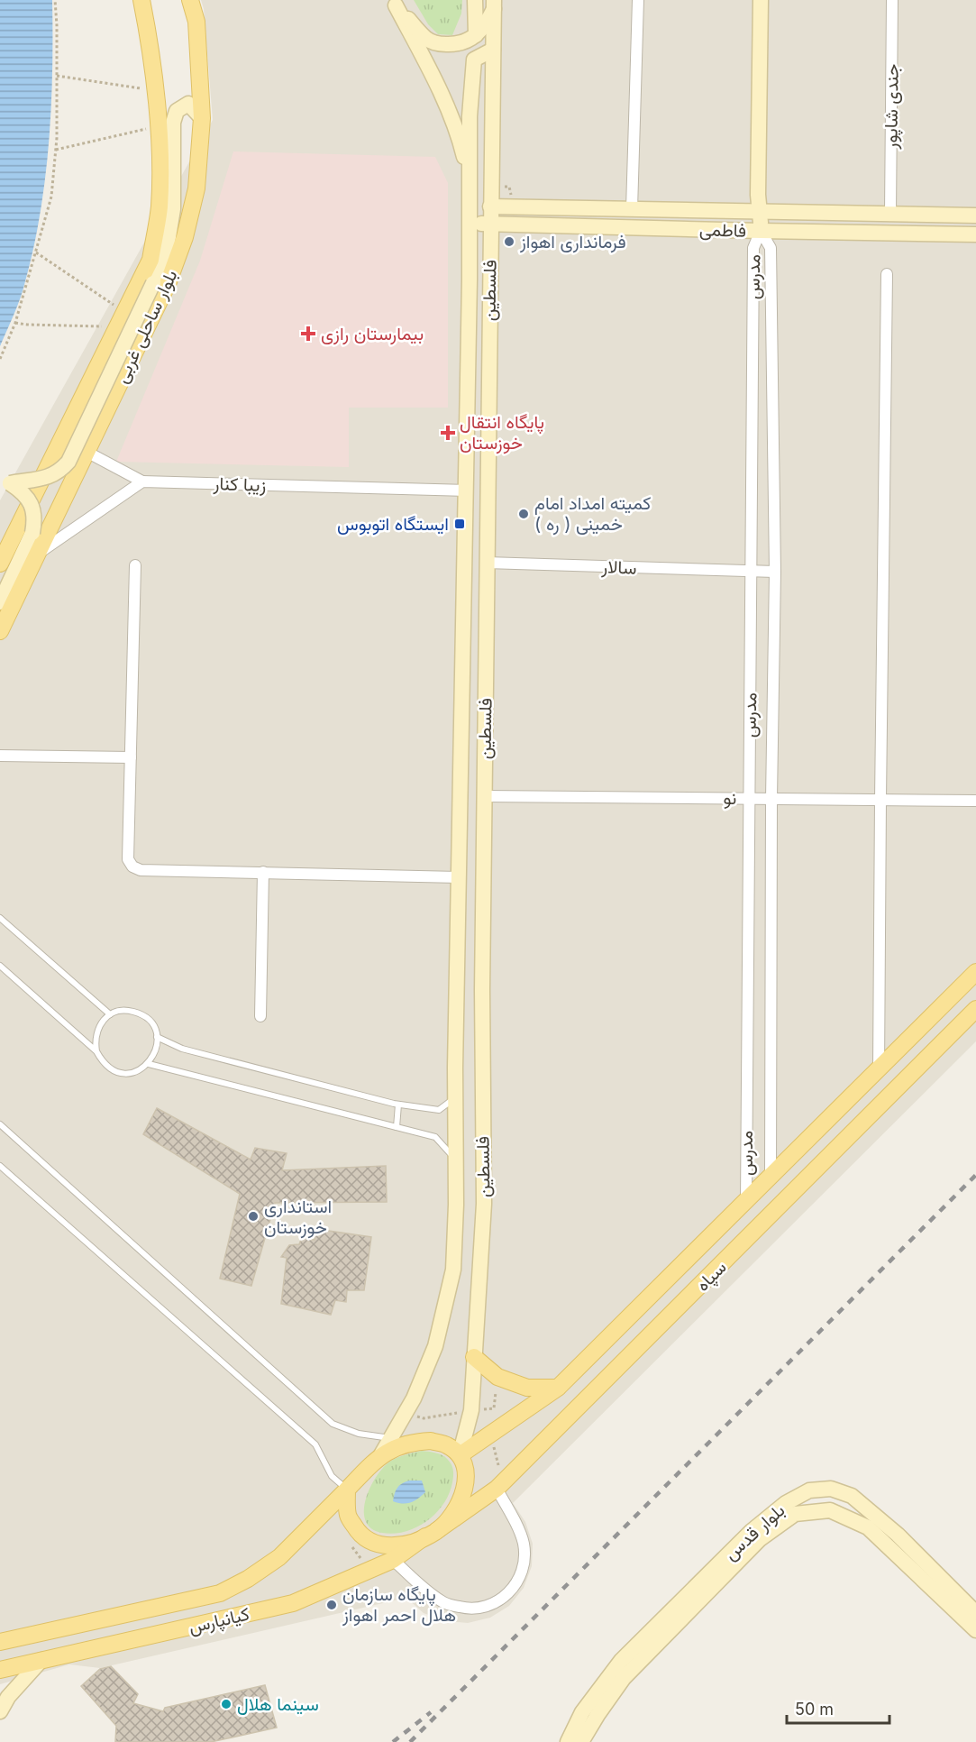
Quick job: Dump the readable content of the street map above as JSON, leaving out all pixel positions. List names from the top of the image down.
{
  "streets": {
    "main road": ["بلوار ساحلی غربی", "سپاه", "کیانپارس"],
    "street": [
      "جندی شاپور",
      "فاطمی",
      "مدرس",
      "فلسطین",
      "زیبا کنار",
      "سالار",
      "نو",
      "بلوار قدس"
    ]
  },
  "crossings": [
    ["جندی شاپور", "فاطمی"],
    ["فاطمی", "مدرس"],
    ["فاطمی", "فلسطین"],
    ["مدرس", "سالار"],
    ["مدرس", "نو"],
    ["مدرس", "سپاه"],
    ["فلسطین", "زیبا کنار"],
    ["فلسطین", "سالار"],
    ["فلسطین", "نو"],
    ["فلسطین", "سپاه"],
    ["فلسطین", "کیانپارس"],
    ["سپاه", "کیانپارس"]
  ],
  "places": {
    "other": [
      "فرمانداری اهواز",
      "کمیته امداد امام خمینی ( ره )",
      "استانداری خوزستان",
      "پایگاه سازمان هلال احمر اهواز",
      "سینما هلال"
    ],
    "health": ["بیمارستان رازی", "پایگاه انتقال خوزستان"],
    "transit": ["ایستگاه اتوبوس"]
  },
  "scale_bar": "50 m"
}
